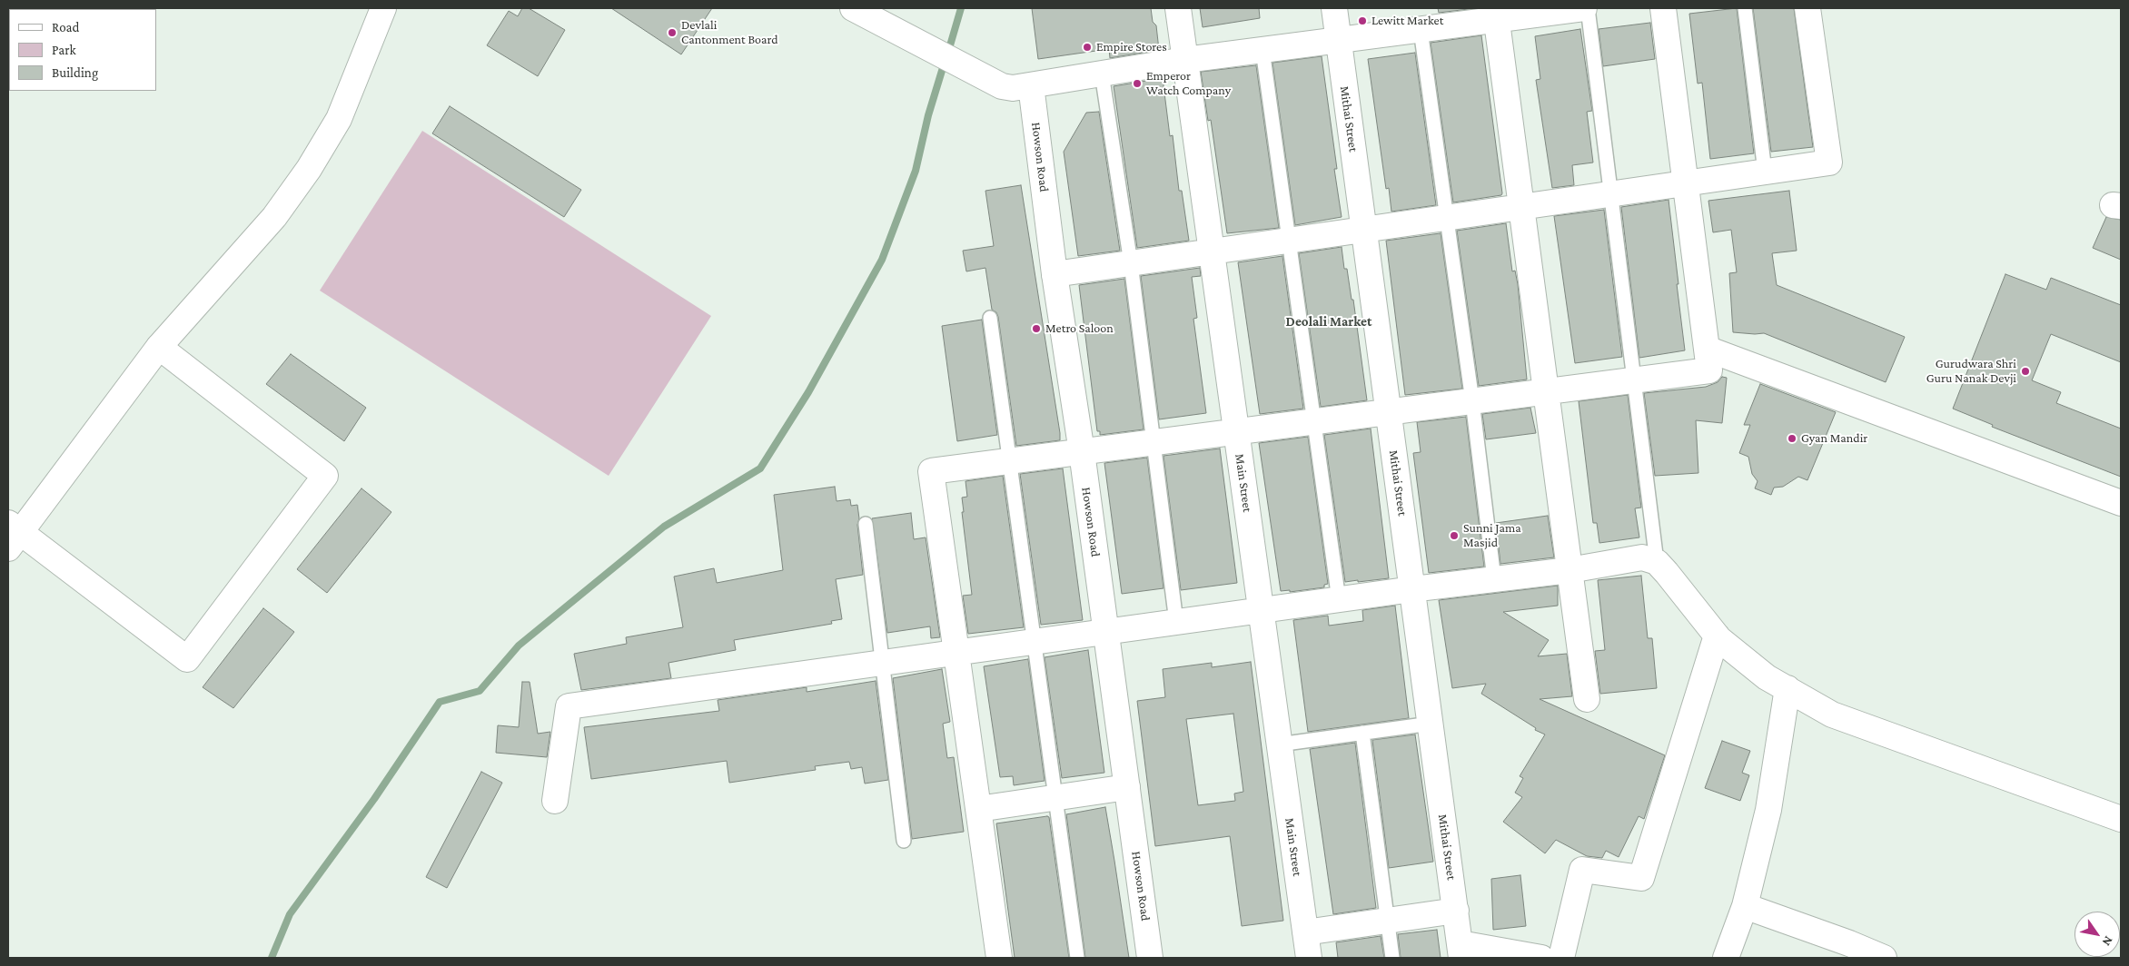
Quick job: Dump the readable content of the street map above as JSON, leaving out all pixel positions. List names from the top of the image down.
{
  "streets": {
    "street": ["Mithai Street", "Howson Road", "Main Street"]
  },
  "districts": ["Deolali Market"],
  "places": [
    "Lewitt Market",
    "Devlali Cantonment Board",
    "Empire Stores",
    "Emperor Watch Company",
    "Metro Saloon",
    "Gurudwara Shri Guru Nanak Devji",
    "Gyan Mandir",
    "Sunni Jama Masjid"
  ],
  "legend": ["Road", "Park", "Building"],
  "north": "bottom right"
}
